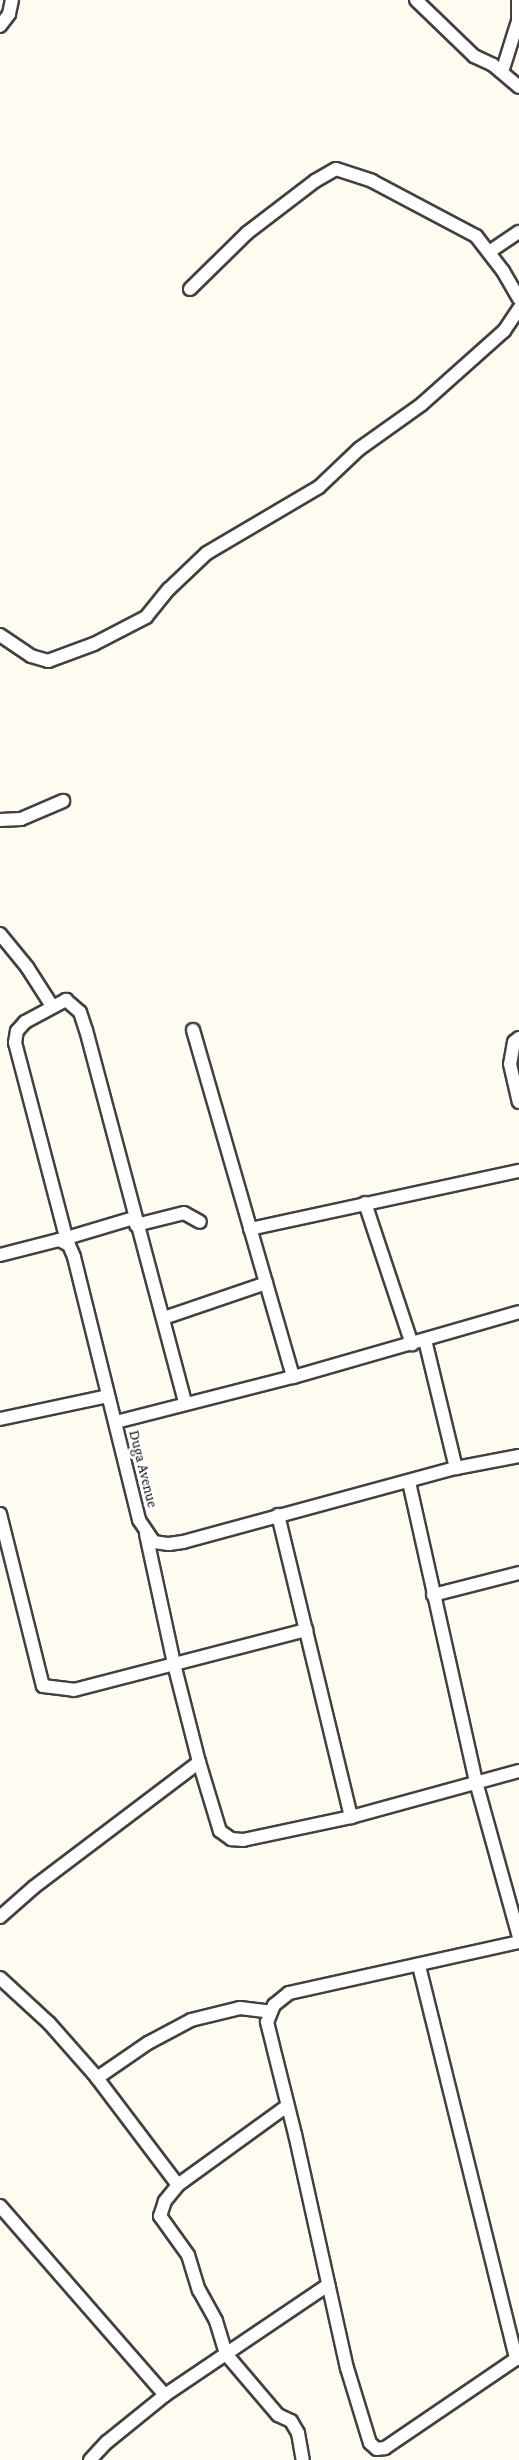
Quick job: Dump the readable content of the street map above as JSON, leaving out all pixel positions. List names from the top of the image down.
{
  "streets": {
    "street": ["Duga Avenue"]
  }
}
